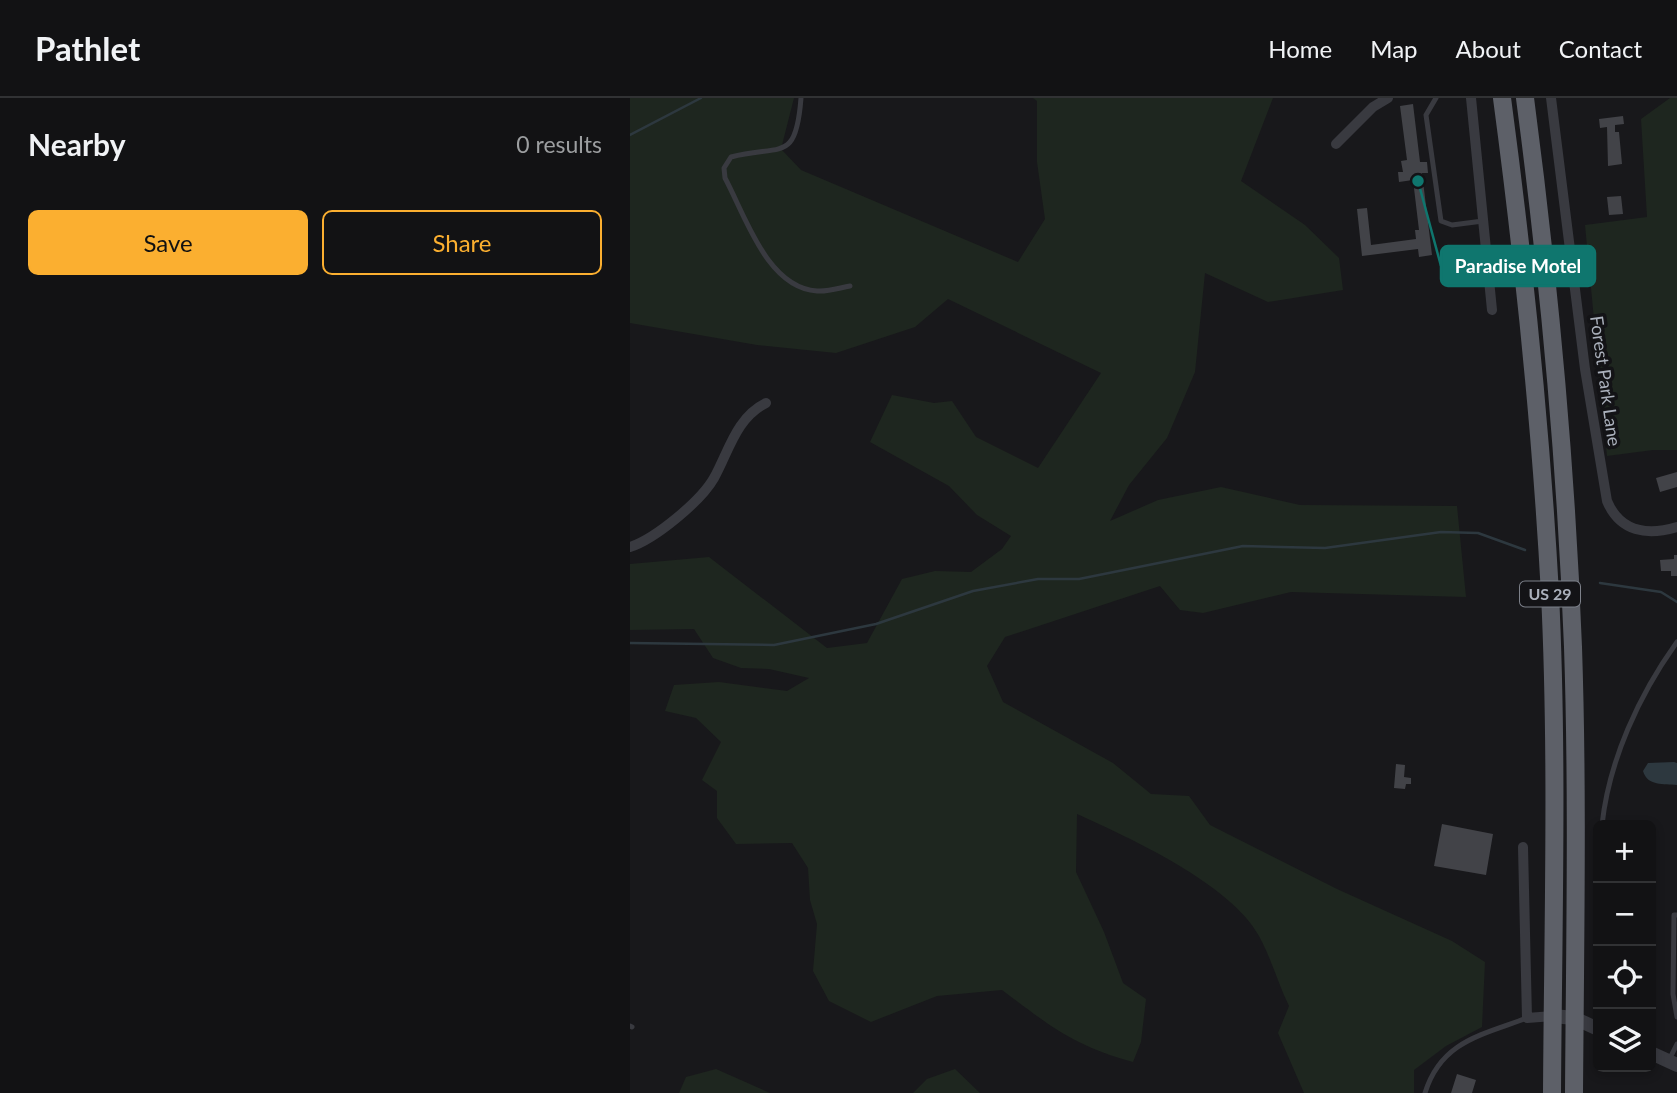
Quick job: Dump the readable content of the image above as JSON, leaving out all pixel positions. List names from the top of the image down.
{
  "streets": {
    "highway": ["US 29"],
    "street": ["Forest Park Lane"]
  },
  "places": ["Paradise Motel"],
  "page": {
    "header": "Pathlet",
    "nav": [
      "Home",
      "Map",
      "About",
      "Contact"
    ],
    "heading": ["Nearby", "0 results"],
    "buttons": ["Save", "Share"],
    "map_buttons": ["+", "−"]
  }
}
